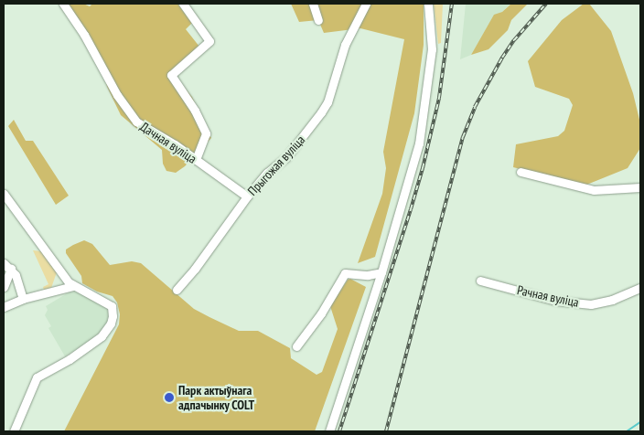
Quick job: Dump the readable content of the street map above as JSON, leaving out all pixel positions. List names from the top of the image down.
{
  "streets": {
    "street": ["Дачная вуліца", "Прыгожая вуліца", "Рачная вуліца"]
  },
  "crossings": [
    ["Дачная вуліца", "Прыгожая вуліца"]
  ],
  "places": ["Парк актыўнага адпачынку COLT"]
}
